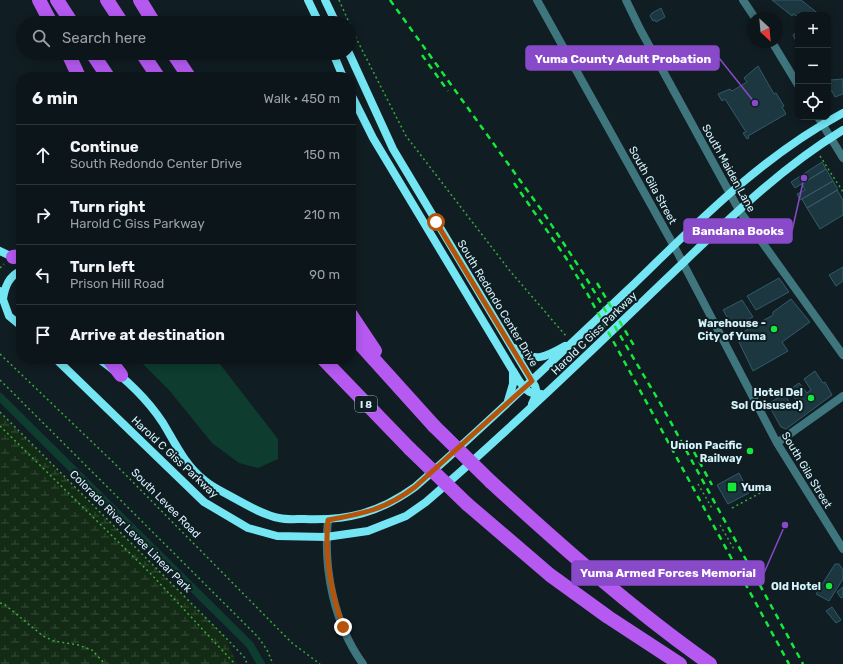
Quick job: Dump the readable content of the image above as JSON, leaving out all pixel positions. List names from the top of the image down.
{
  "streets": {
    "highway": ["I 8"],
    "main road": ["South Redondo Center Drive", "Harold C Giss Parkway"],
    "street": ["South Maiden Lane", "South Gila Street"],
    "path": ["South Levee Road", "Colorado River Levee Linear Park"]
  },
  "crossings": [
    ["South Maiden Lane", "Harold C Giss Parkway"],
    ["South Gila Street", "Harold C Giss Parkway"],
    ["South Redondo Center Drive", "Harold C Giss Parkway"]
  ],
  "places": {
    "other": [
      "Yuma County Adult Probation",
      "Bandana Books",
      "Warehouse - City of Yuma",
      "Hotel Del Sol (Disused)",
      "Union Pacific Railway",
      "Yuma Armed Forces Memorial",
      "Old Hotel"
    ],
    "transit": ["Yuma"]
  },
  "north": "bottom right",
  "page": {
    "map_buttons": ["+", "−"],
    "search": "Search here",
    "heading": ["6 min", "Walk · 450 m"],
    "list": [
      ["Continue", "South Redondo Center Drive", "150 m"],
      ["Turn right", "Harold C Giss Parkway", "210 m"],
      ["Turn left", "Prison Hill Road", "90 m"],
      "Arrive at destination"
    ]
  }
}
